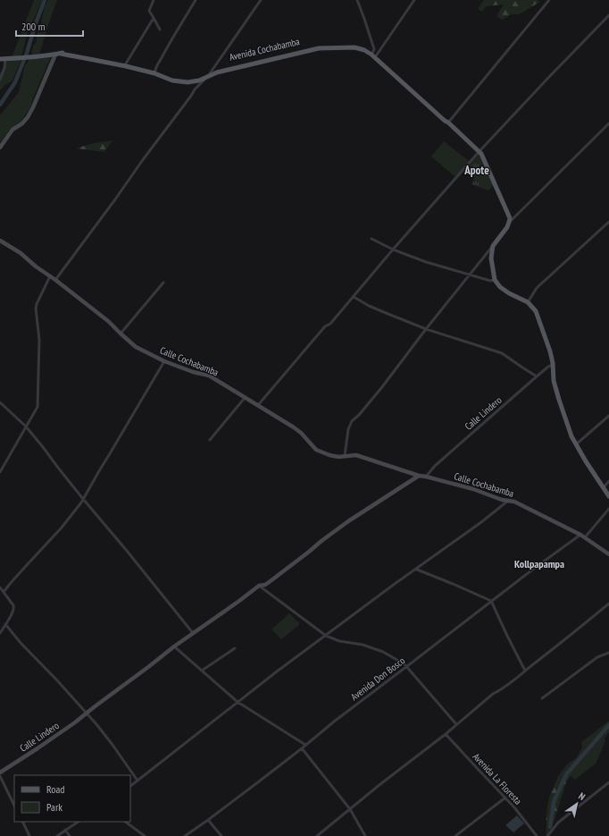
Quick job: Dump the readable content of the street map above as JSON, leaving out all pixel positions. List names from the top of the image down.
{
  "streets": {
    "main road": ["Avenida Cochabamba"],
    "street": [
      "Calle Cochabamba",
      "Calle Lindero",
      "Avenida Don Bosco",
      "Avenida La Floresta"
    ]
  },
  "crossings": [
    ["Calle Cochabamba", "Calle Lindero"],
    ["Calle Cochabamba", "Avenida Don Bosco"]
  ],
  "districts": ["Apote", "Kollpapampa"],
  "legend": ["Road", "Park"],
  "scale_bar": "200 m",
  "north": "top right"
}
